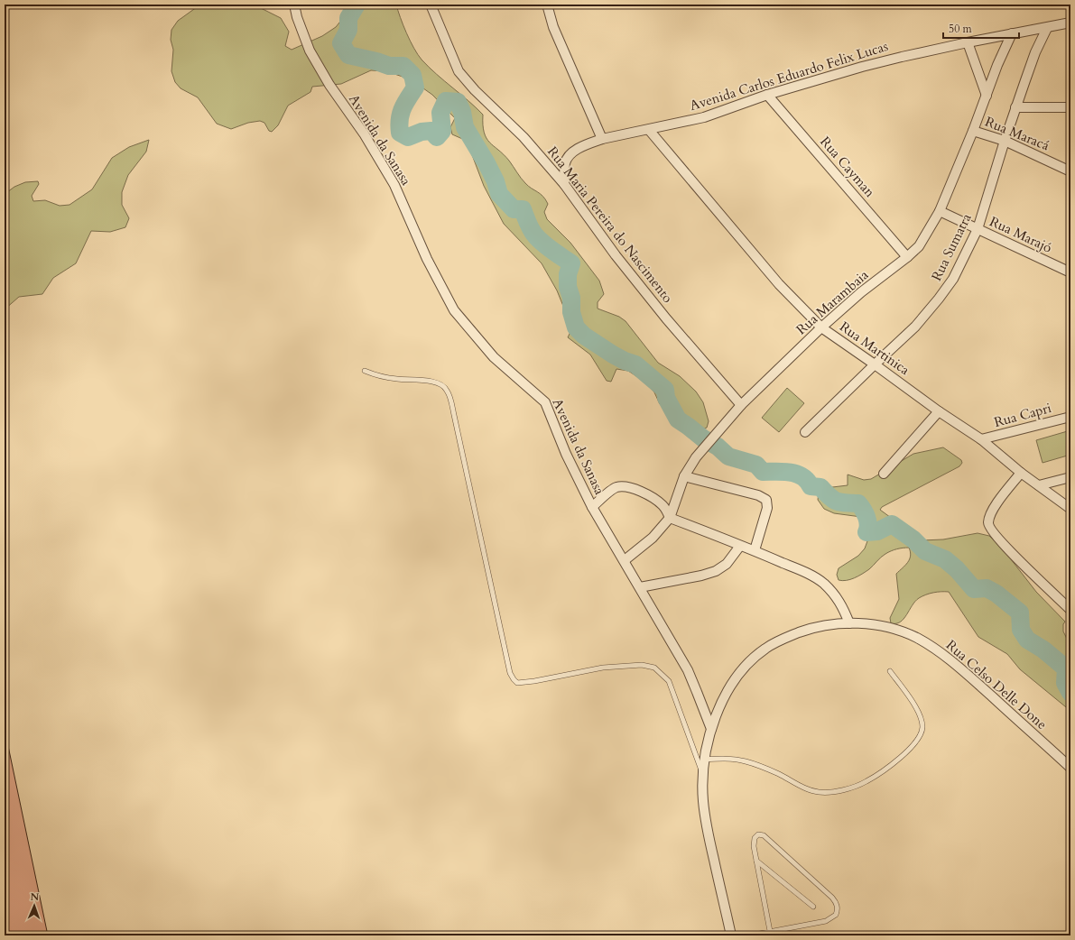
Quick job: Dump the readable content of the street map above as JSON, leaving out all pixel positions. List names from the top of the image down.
{
  "streets": {
    "street": [
      "Avenida Carlos Eduardo Felix Lucas",
      "Rua Maracá",
      "Avenida da Sanasa",
      "Rua Cayman",
      "Rua Maria Pereira do Nascimento",
      "Rua Marajó",
      "Rua Sumatra",
      "Rua Marambaia",
      "Rua Martinica",
      "Rua Capri",
      "Rua Celso Delle Done"
    ]
  },
  "crossings": [
    ["Avenida Carlos Eduardo Felix Lucas", "Rua Cayman"],
    ["Avenida Carlos Eduardo Felix Lucas", "Rua Maria Pereira do Nascimento"],
    ["Avenida Carlos Eduardo Felix Lucas", "Rua Sumatra"],
    ["Avenida Carlos Eduardo Felix Lucas", "Rua Marambaia"],
    ["Avenida Carlos Eduardo Felix Lucas", "Rua Martinica"],
    ["Rua Maracá", "Rua Sumatra"],
    ["Rua Maracá", "Rua Marambaia"],
    ["Avenida da Sanasa", "Rua Marambaia"],
    ["Avenida da Sanasa", "Rua Celso Delle Done"],
    ["Rua Cayman", "Rua Marambaia"],
    ["Rua Maria Pereira do Nascimento", "Rua Marambaia"],
    ["Rua Marajó", "Rua Sumatra"],
    ["Rua Marajó", "Rua Marambaia"],
    ["Rua Sumatra", "Rua Martinica"],
    ["Rua Marambaia", "Rua Martinica"],
    ["Rua Martinica", "Rua Capri"]
  ],
  "scale_bar": "50 m",
  "north": "top"
}
